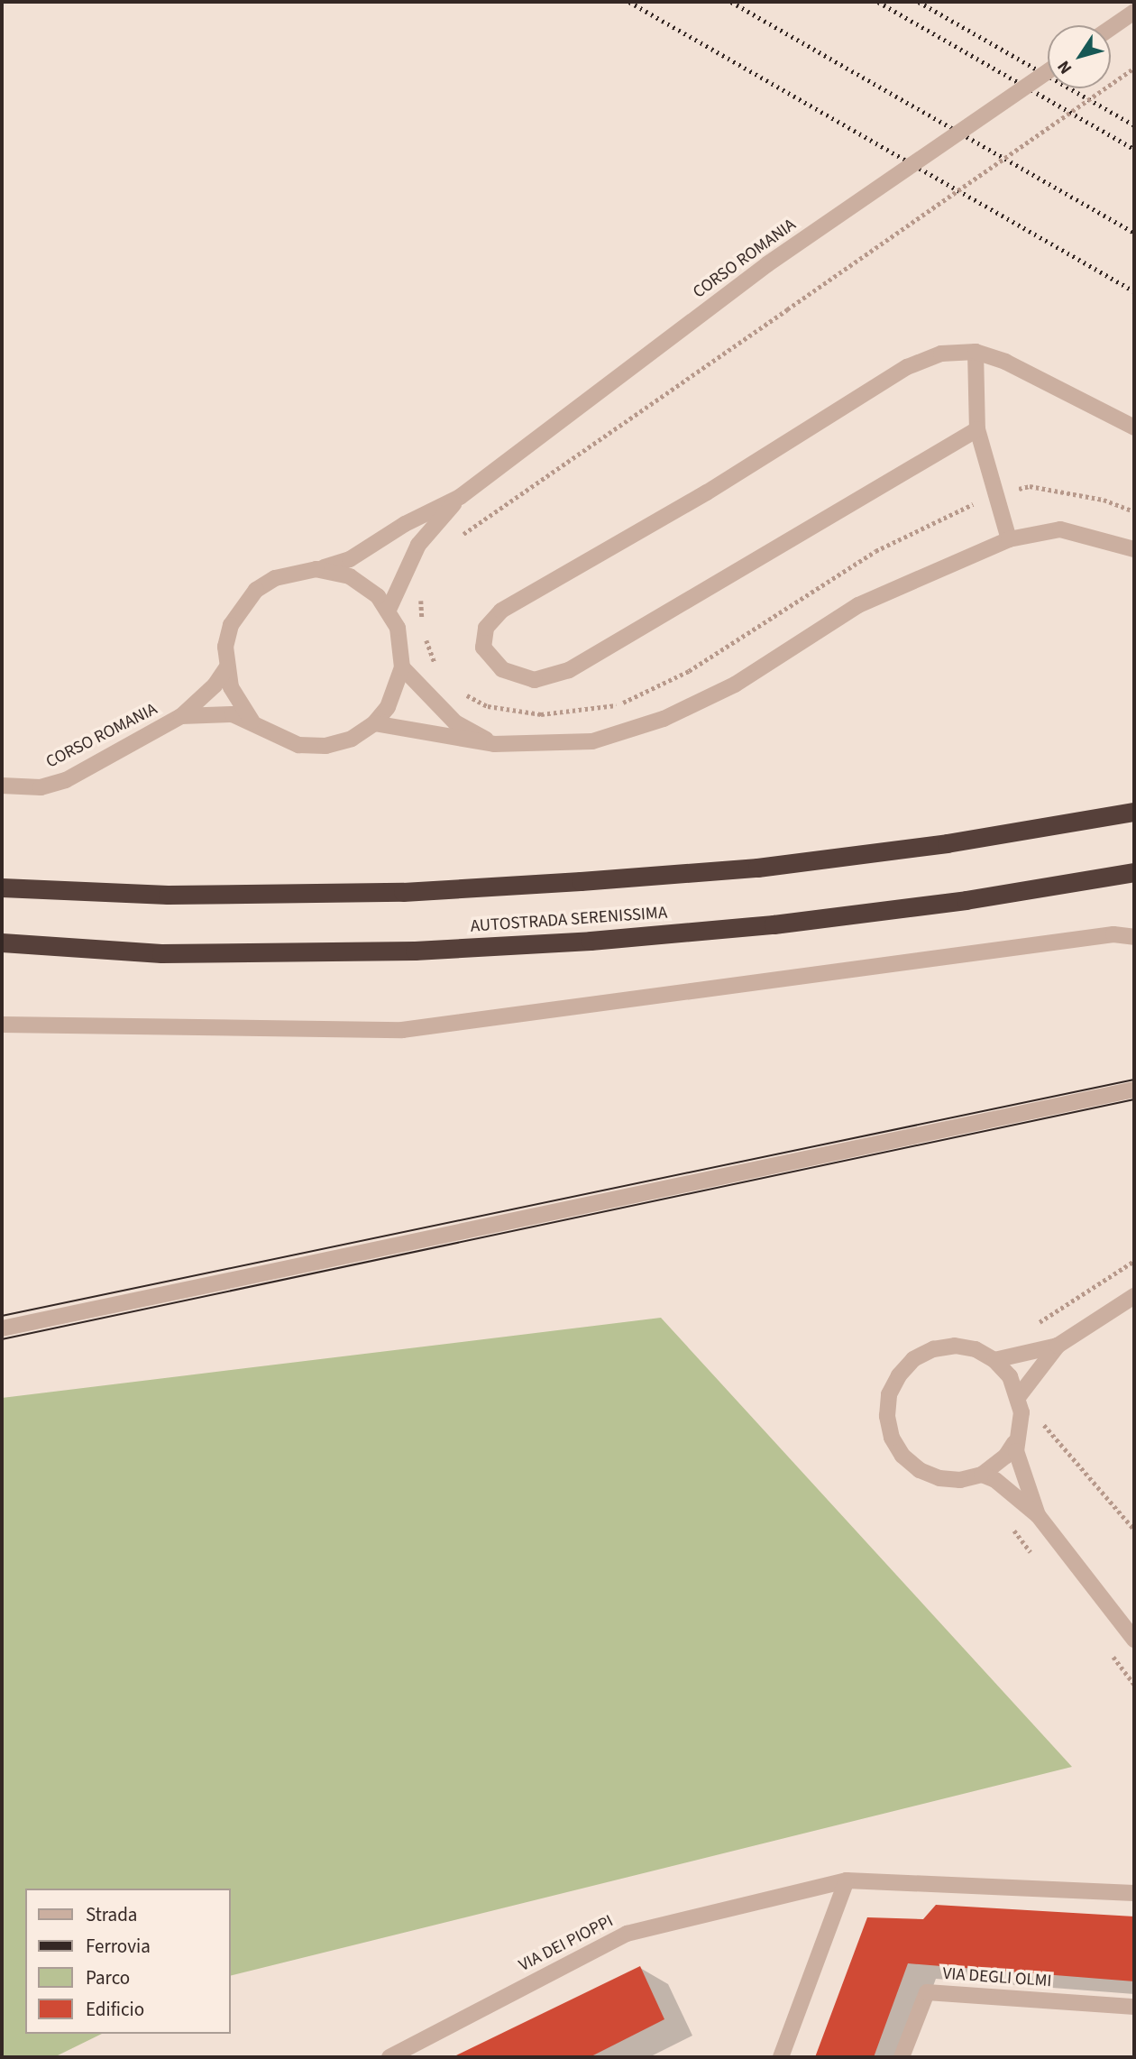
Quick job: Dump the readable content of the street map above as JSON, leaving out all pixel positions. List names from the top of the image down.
{
  "streets": {
    "highway": ["AUTOSTRADA SERENISSIMA"],
    "street": ["CORSO ROMANIA", "VIA DEI PIOPPI", "VIA DEGLI OLMI"]
  },
  "legend": [
    "Strada",
    "Ferrovia",
    "Parco",
    "Edificio"
  ],
  "north": "bottom left"
}
